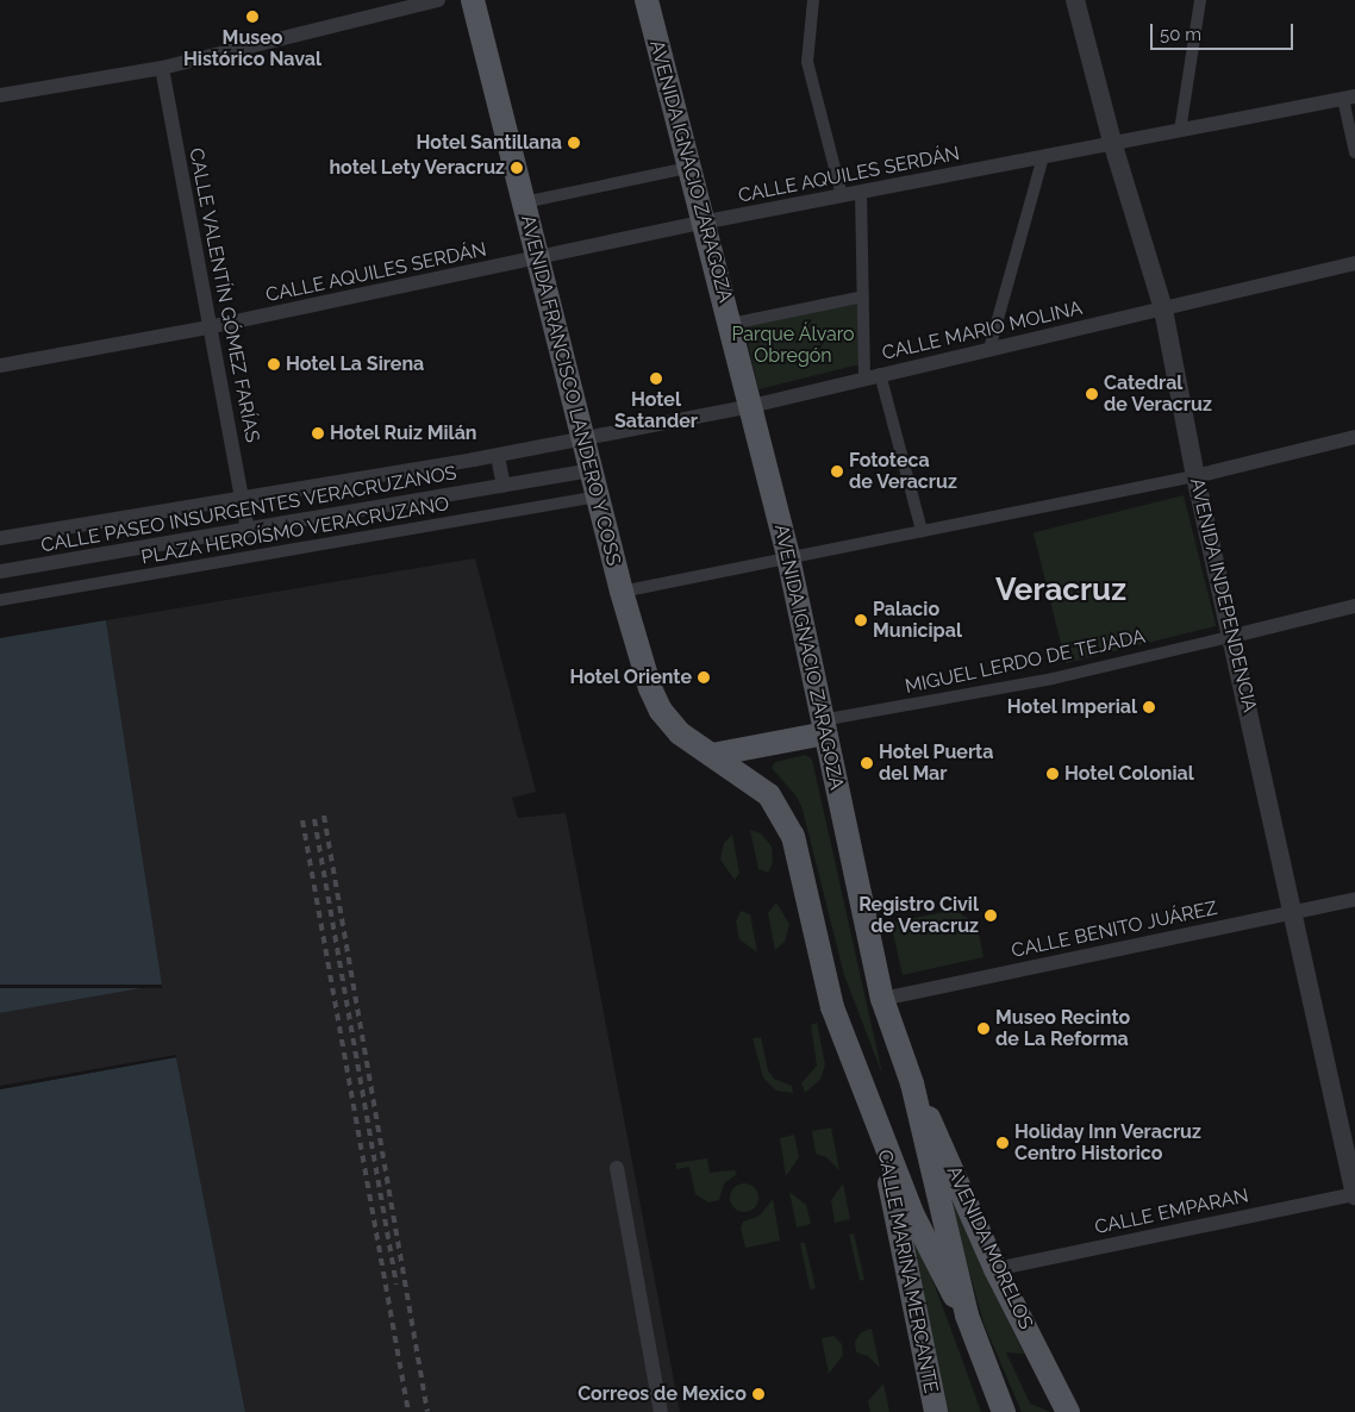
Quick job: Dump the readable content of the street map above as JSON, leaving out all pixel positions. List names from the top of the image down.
{
  "streets": {
    "main road": [
      "AVENIDA IGNACIO ZARAGOZA",
      "AVENIDA FRANCISCO LANDERO Y COSS",
      "AVENIDA MORELOS",
      "CALLE MARINA MERCANTE"
    ],
    "street": [
      "CALLE AQUILES SERDÁN",
      "CALLE VALENTÍN GÓMEZ FARÍAS",
      "CALLE MARIO MOLINA",
      "CALLE PASEO INSURGENTES VERACRUZANOS",
      "PLAZA HEROÍSMO VERACRUZANO",
      "AVENIDA INDEPENDENCIA",
      "MIGUEL LERDO DE TEJADA",
      "CALLE BENITO JUÁREZ",
      "CALLE EMPARAN"
    ]
  },
  "crossings": [
    ["AVENIDA IGNACIO ZARAGOZA", "CALLE AQUILES SERDÁN"],
    ["AVENIDA IGNACIO ZARAGOZA", "CALLE MARIO MOLINA"],
    ["AVENIDA IGNACIO ZARAGOZA", "MIGUEL LERDO DE TEJADA"],
    ["AVENIDA IGNACIO ZARAGOZA", "CALLE BENITO JUÁREZ"],
    ["AVENIDA IGNACIO ZARAGOZA", "AVENIDA MORELOS"],
    ["AVENIDA IGNACIO ZARAGOZA", "CALLE MARINA MERCANTE"],
    ["CALLE AQUILES SERDÁN", "CALLE VALENTÍN GÓMEZ FARÍAS"],
    ["CALLE AQUILES SERDÁN", "AVENIDA FRANCISCO LANDERO Y COSS"],
    ["CALLE AQUILES SERDÁN", "AVENIDA INDEPENDENCIA"],
    ["CALLE VALENTÍN GÓMEZ FARÍAS", "CALLE PASEO INSURGENTES VERACRUZANOS"],
    ["CALLE MARIO MOLINA", "AVENIDA FRANCISCO LANDERO Y COSS"],
    ["CALLE MARIO MOLINA", "CALLE PASEO INSURGENTES VERACRUZANOS"],
    ["CALLE MARIO MOLINA", "AVENIDA INDEPENDENCIA"],
    ["AVENIDA FRANCISCO LANDERO Y COSS", "CALLE PASEO INSURGENTES VERACRUZANOS"],
    ["AVENIDA FRANCISCO LANDERO Y COSS", "PLAZA HEROÍSMO VERACRUZANO"],
    ["AVENIDA FRANCISCO LANDERO Y COSS", "CALLE MARINA MERCANTE"],
    ["AVENIDA INDEPENDENCIA", "MIGUEL LERDO DE TEJADA"],
    ["AVENIDA INDEPENDENCIA", "CALLE BENITO JUÁREZ"],
    ["AVENIDA INDEPENDENCIA", "CALLE EMPARAN"],
    ["CALLE EMPARAN", "AVENIDA MORELOS"]
  ],
  "districts": ["Veracruz"],
  "parks": ["Parque Álvaro Obregón"],
  "places": [
    "Museo Histórico Naval",
    "Hotel Santillana",
    "hotel Lety Veracruz",
    "Hotel La Sirena",
    "Hotel Satander",
    "Catedral de Veracruz",
    "Hotel Ruiz Milán",
    "Fototeca de Veracruz",
    "Palacio Municipal",
    "Hotel Oriente",
    "Hotel Imperial",
    "Hotel Puerta del Mar",
    "Hotel Colonial",
    "Registro Civil de Veracruz",
    "Museo Recinto de La Reforma",
    "Holiday Inn Veracruz Centro Historico",
    "Correos de Mexico"
  ],
  "scale_bar": "50 m"
}
